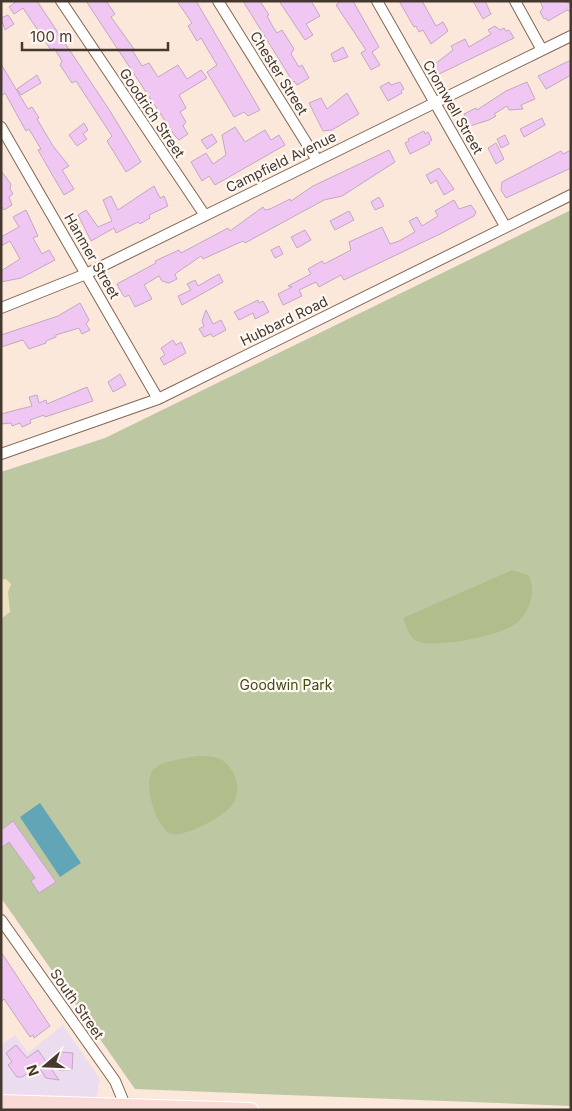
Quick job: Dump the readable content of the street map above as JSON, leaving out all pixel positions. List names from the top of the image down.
{
  "streets": {
    "street": [
      "Chester Street",
      "Cromwell Street",
      "Goodrich Street",
      "Campfield Avenue",
      "Hanmer Street",
      "Hubbard Road",
      "South Street"
    ]
  },
  "crossings": [
    ["Chester Street", "Campfield Avenue"],
    ["Cromwell Street", "Campfield Avenue"],
    ["Cromwell Street", "Hubbard Road"],
    ["Goodrich Street", "Campfield Avenue"],
    ["Campfield Avenue", "Hanmer Street"],
    ["Hanmer Street", "Hubbard Road"]
  ],
  "parks": ["Goodwin Park"],
  "scale_bar": "100 m",
  "north": "left"
}
